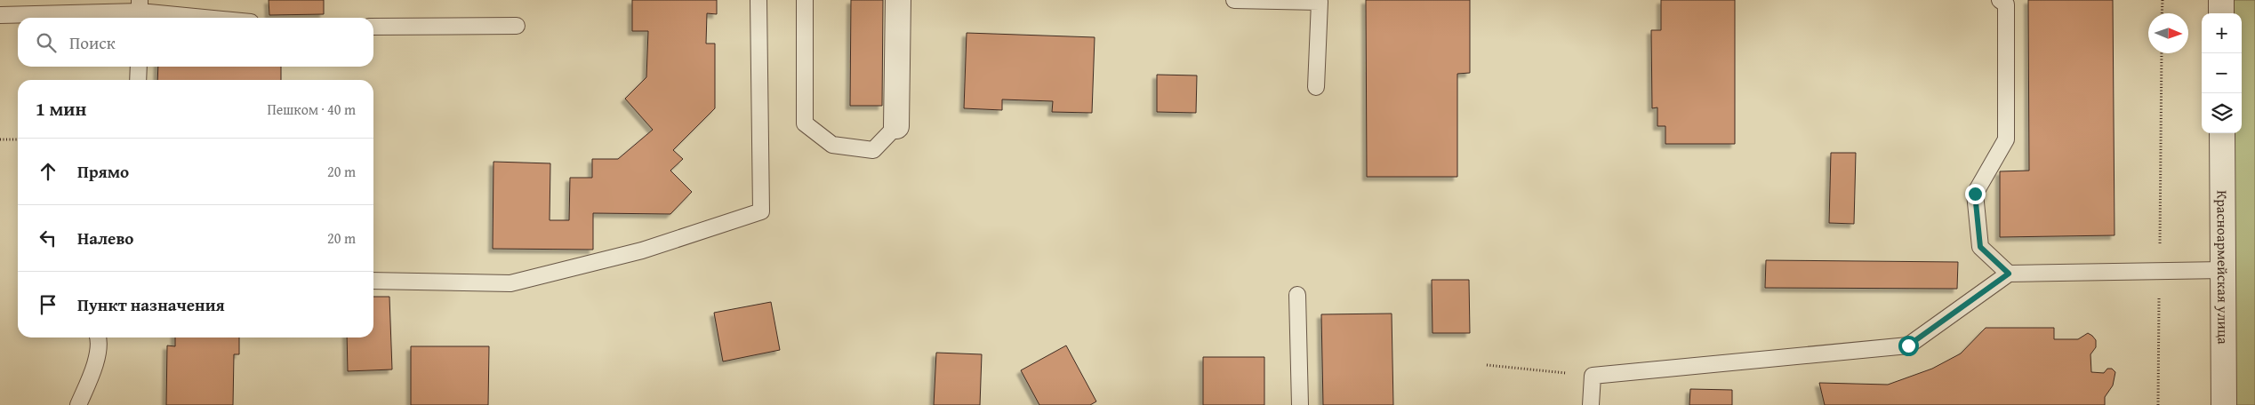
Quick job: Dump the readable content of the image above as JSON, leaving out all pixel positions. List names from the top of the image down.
{
  "streets": {
    "street": ["Красноармейская улица"]
  },
  "north": "right",
  "page": {
    "map_buttons": ["+", "−"],
    "search": "Поиск",
    "heading": ["1 мин", "Пешком · 40 m"],
    "list": [
      ["Прямо", "20 m"],
      ["Налево", "20 m"],
      "Пункт назначения"
    ]
  }
}
